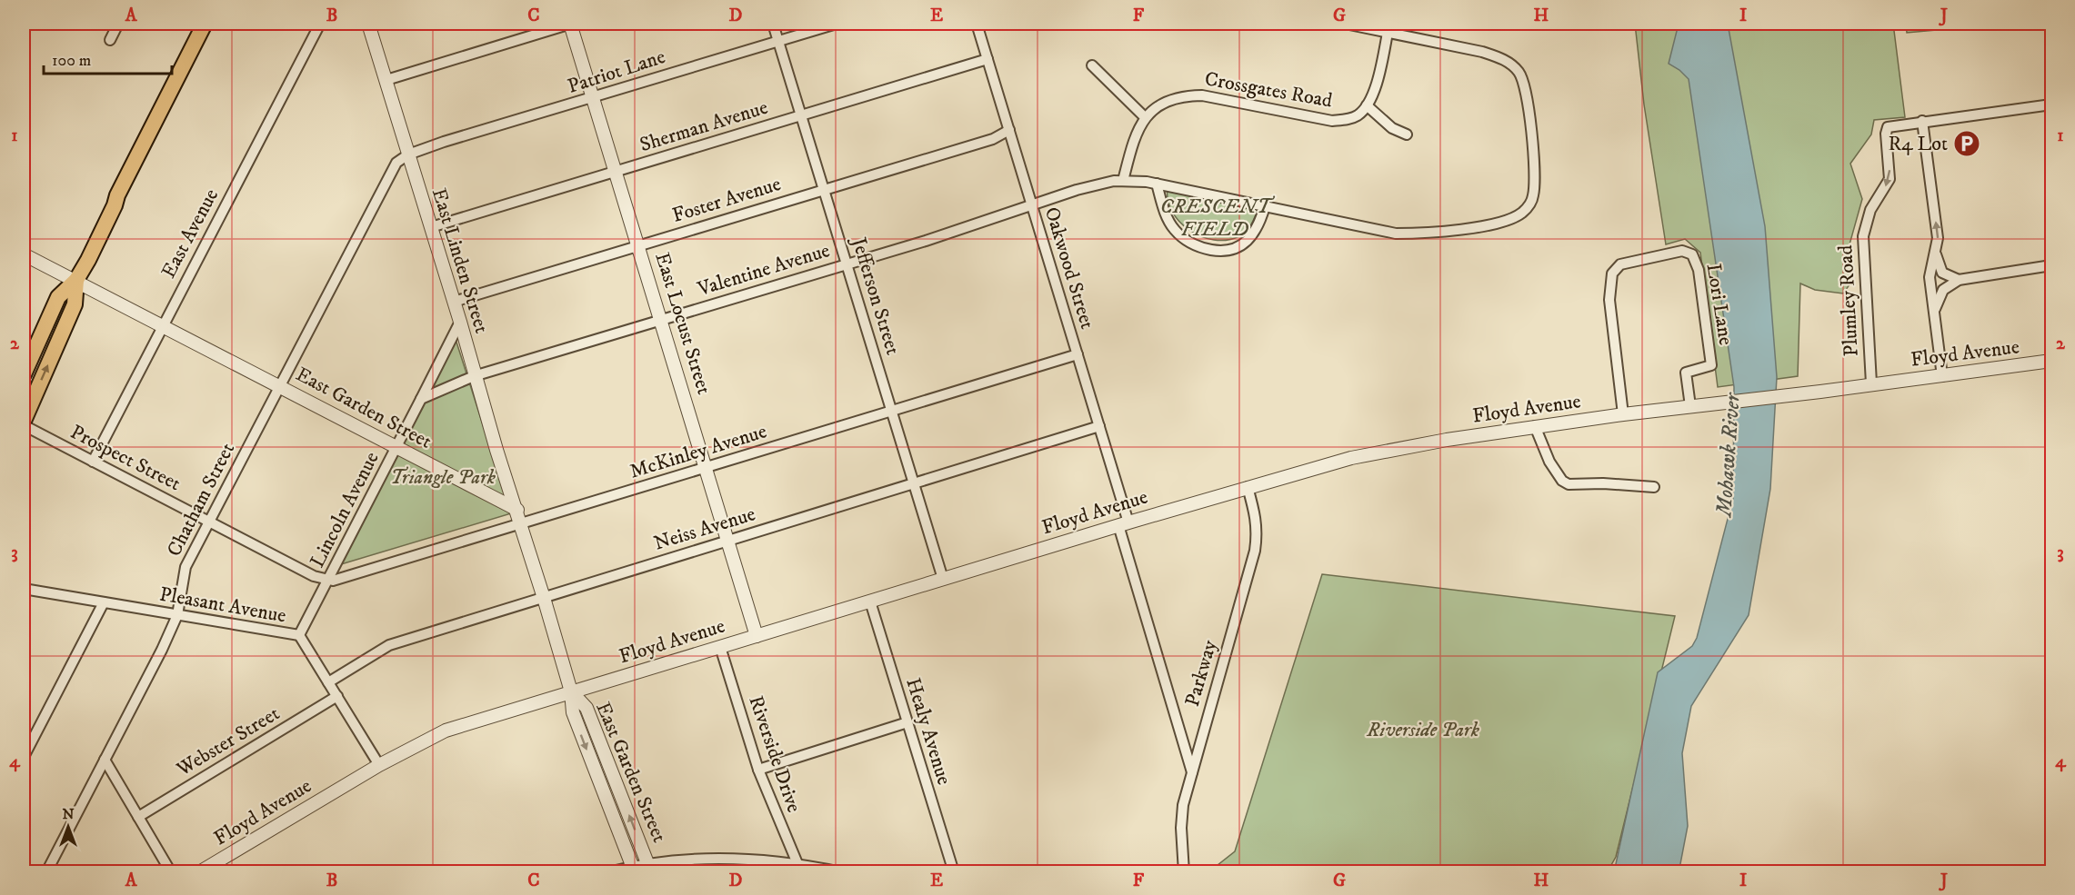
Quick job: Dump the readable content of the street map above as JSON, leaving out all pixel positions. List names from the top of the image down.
{
  "streets": {
    "street": [
      "Patriot Lane",
      "Crossgates Road",
      "Sherman Avenue",
      "Foster Avenue",
      "East Avenue",
      "East Linden Street",
      "Oakwood Street",
      "Valentine Avenue",
      "Jefferson Street",
      "Plumley Road",
      "Lori Lane",
      "East Locust Street",
      "Floyd Avenue",
      "East Garden Street",
      "McKinley Avenue",
      "Prospect Street",
      "Chatham Street",
      "Lincoln Avenue",
      "Neiss Avenue",
      "Pleasant Avenue",
      "Parkway",
      "Healy Avenue",
      "Webster Street",
      "Riverside Drive"
    ]
  },
  "crossings": [
    ["Patriot Lane", "East Linden Street"],
    ["Patriot Lane", "Jefferson Street"],
    ["Patriot Lane", "East Locust Street"],
    ["Patriot Lane", "Chatham Street"],
    ["Sherman Avenue", "East Linden Street"],
    ["Sherman Avenue", "Oakwood Street"],
    ["Sherman Avenue", "Jefferson Street"],
    ["Sherman Avenue", "East Locust Street"],
    ["Foster Avenue", "East Linden Street"],
    ["Foster Avenue", "Oakwood Street"],
    ["Foster Avenue", "Jefferson Street"],
    ["Foster Avenue", "East Locust Street"],
    ["East Avenue", "East Garden Street"],
    ["East Avenue", "Prospect Street"],
    ["East Linden Street", "Valentine Avenue"],
    ["East Linden Street", "East Garden Street"],
    ["East Linden Street", "Chatham Street"],
    ["East Linden Street", "Lincoln Avenue"],
    ["Oakwood Street", "Valentine Avenue"],
    ["Oakwood Street", "Floyd Avenue"],
    ["Oakwood Street", "McKinley Avenue"],
    ["Oakwood Street", "Neiss Avenue"],
    ["Oakwood Street", "Parkway"],
    ["Valentine Avenue", "Jefferson Street"],
    ["Valentine Avenue", "East Locust Street"],
    ["Jefferson Street", "Floyd Avenue"],
    ["Jefferson Street", "McKinley Avenue"],
    ["Jefferson Street", "Neiss Avenue"],
    ["Plumley Road", "Floyd Avenue"],
    ["Lori Lane", "Floyd Avenue"],
    ["East Locust Street", "Floyd Avenue"],
    ["East Locust Street", "McKinley Avenue"],
    ["East Locust Street", "Neiss Avenue"],
    ["Floyd Avenue", "East Garden Street"],
    ["Floyd Avenue", "Pleasant Avenue"],
    ["Floyd Avenue", "Parkway"],
    ["Floyd Avenue", "Healy Avenue"],
    ["Floyd Avenue", "Riverside Drive"],
    ["East Garden Street", "McKinley Avenue"],
    ["East Garden Street", "Chatham Street"],
    ["East Garden Street", "Lincoln Avenue"],
    ["East Garden Street", "Neiss Avenue"],
    ["McKinley Avenue", "Prospect Street"],
    ["McKinley Avenue", "Lincoln Avenue"],
    ["Prospect Street", "Chatham Street"],
    ["Prospect Street", "Lincoln Avenue"],
    ["Chatham Street", "Pleasant Avenue"],
    ["Lincoln Avenue", "Pleasant Avenue"],
    ["Neiss Avenue", "Pleasant Avenue"],
    ["Pleasant Avenue", "Webster Street"]
  ],
  "water": ["Mohawk River"],
  "parks": ["CRESCENT FIELD", "Triangle Park", "Riverside Park"],
  "places": {
    "parking": ["R4 Lot"]
  },
  "scale_bar": "100 m",
  "north": "top",
  "grid": {
    "columns": [
      "A",
      "B",
      "C",
      "D",
      "E",
      "F",
      "G",
      "H",
      "I",
      "J"
    ],
    "rows": [
      "1",
      "2",
      "3",
      "4"
    ]
  }
}
